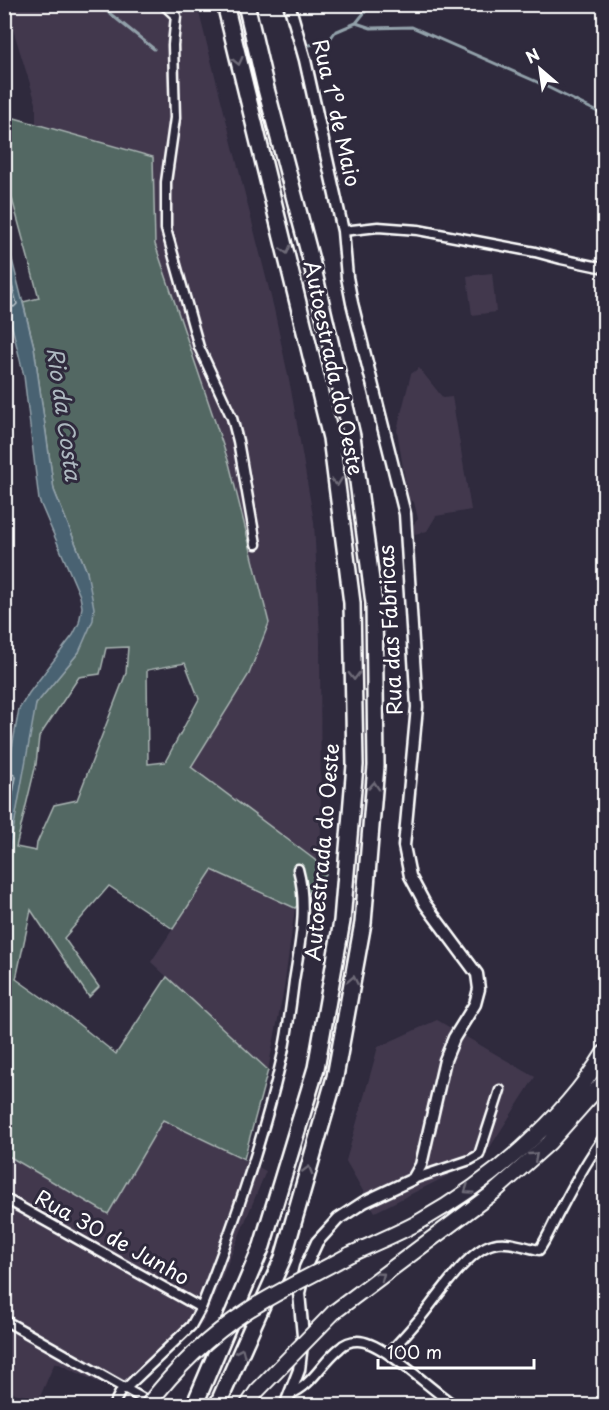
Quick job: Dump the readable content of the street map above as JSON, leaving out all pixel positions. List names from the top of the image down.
{
  "streets": {
    "highway": ["Autoestrada do Oeste"],
    "street": ["Rua 1º de Maio", "Rua das Fábricas", "Rua 30 de Junho"]
  },
  "crossings": [
    ["Rua 1º de Maio", "Rua das Fábricas"]
  ],
  "water": ["Rio da Costa"],
  "scale_bar": "100 m",
  "north": "top left"
}
